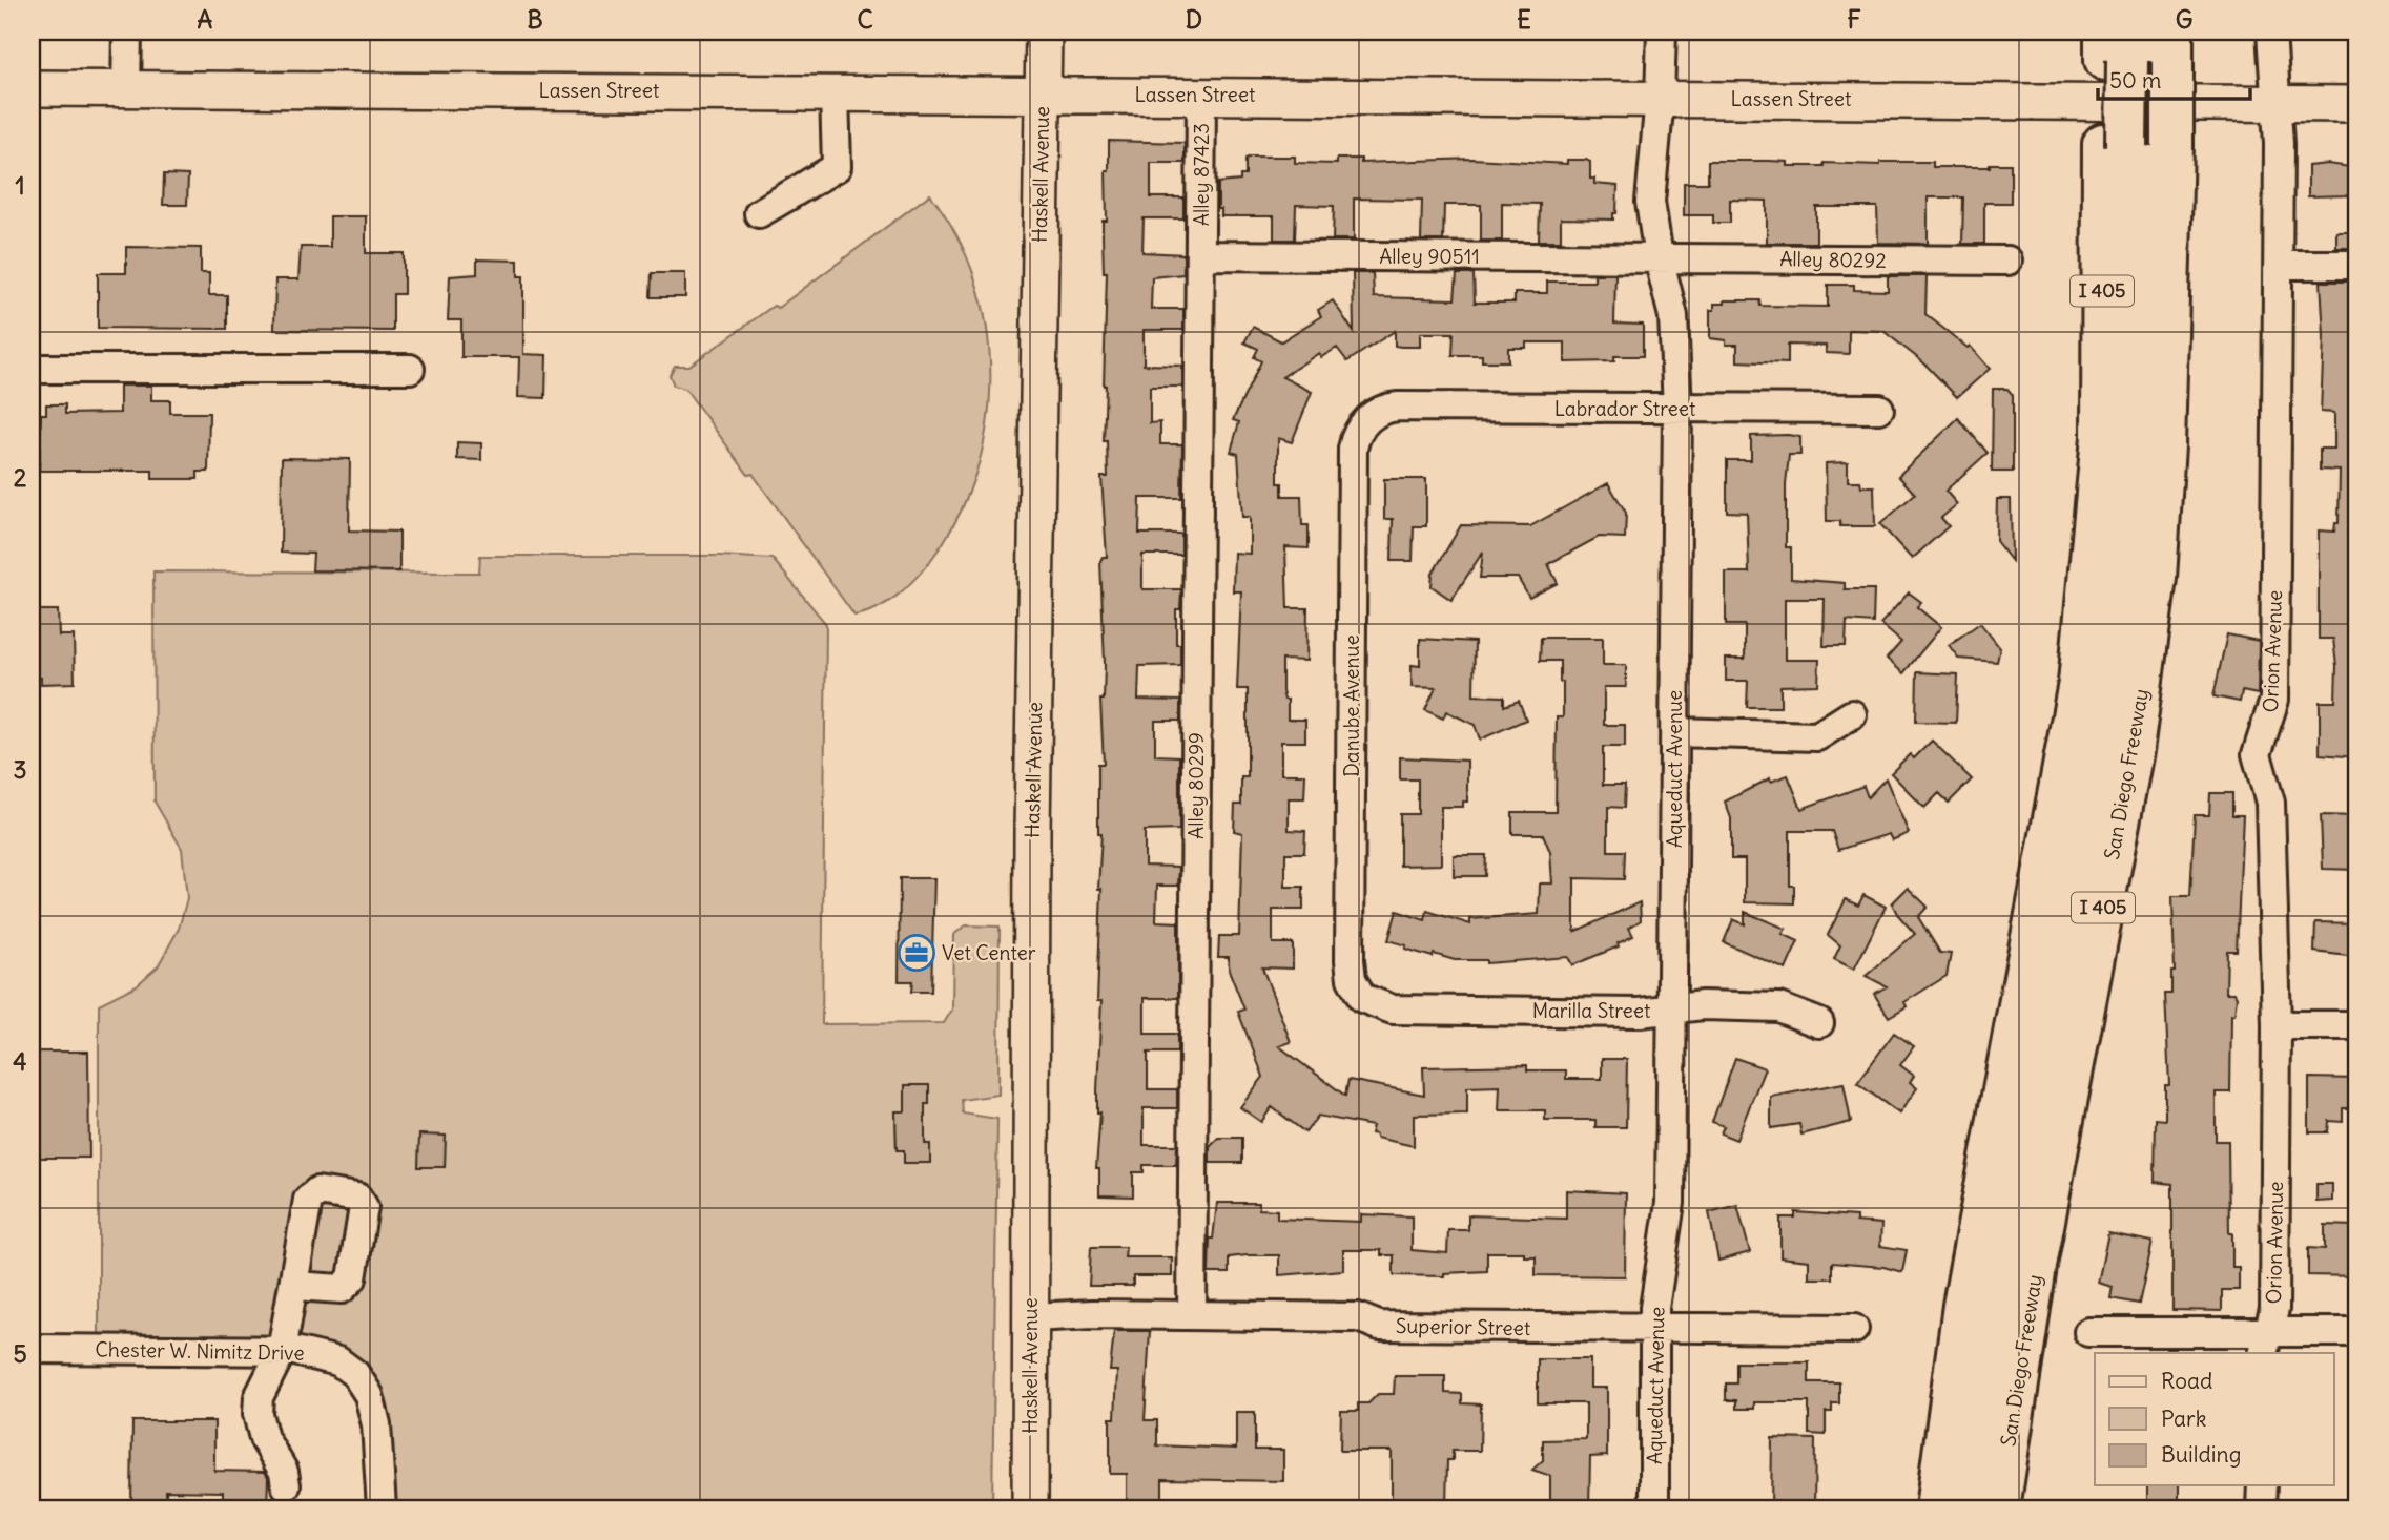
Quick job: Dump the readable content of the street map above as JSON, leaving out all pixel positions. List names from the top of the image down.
{
  "streets": {
    "highway": ["I 405", "San Diego Freeway"],
    "main road": ["Lassen Street", "Haskell Avenue"],
    "street": [
      "Alley 87423",
      "Alley 90511",
      "Alley 80292",
      "Labrador Street",
      "Orion Avenue",
      "Danube Avenue",
      "Aqueduct Avenue",
      "Alley 80299",
      "Marilla Street",
      "Superior Street",
      "Chester W. Nimitz Drive"
    ]
  },
  "crossings": [
    ["Lassen Street", "Haskell Avenue"],
    ["Lassen Street", "Alley 87423"],
    ["Lassen Street", "Orion Avenue"],
    ["Lassen Street", "Aqueduct Avenue"],
    ["Haskell Avenue", "Superior Street"],
    ["Alley 87423", "Alley 90511"],
    ["Alley 87423", "Alley 80299"],
    ["Alley 90511", "Alley 80292"],
    ["Alley 90511", "Aqueduct Avenue"],
    ["Alley 90511", "Alley 80299"],
    ["Alley 80292", "Aqueduct Avenue"],
    ["Labrador Street", "Danube Avenue"],
    ["Labrador Street", "Aqueduct Avenue"],
    ["Danube Avenue", "Marilla Street"],
    ["Aqueduct Avenue", "Marilla Street"],
    ["Aqueduct Avenue", "Superior Street"],
    ["Alley 80299", "Superior Street"]
  ],
  "places": {
    "office": ["Vet Center"]
  },
  "legend": ["Road", "Park", "Building"],
  "scale_bar": "50 m",
  "grid": {
    "columns": [
      "A",
      "B",
      "C",
      "D",
      "E",
      "F",
      "G"
    ],
    "rows": [
      "1",
      "2",
      "3",
      "4",
      "5"
    ]
  }
}
